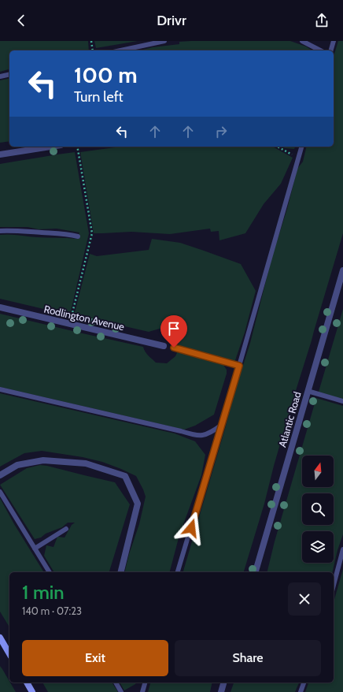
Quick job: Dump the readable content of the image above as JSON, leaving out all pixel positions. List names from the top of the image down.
{
  "streets": {
    "street": ["Rodlington Avenue", "Atlantic Road"]
  },
  "north": "top",
  "page": {
    "header": "Drivr",
    "turn": ["100 m", "Turn left"],
    "heading": ["1 min", "140 m · 07:23"],
    "buttons": ["Exit", "Share"]
  }
}
